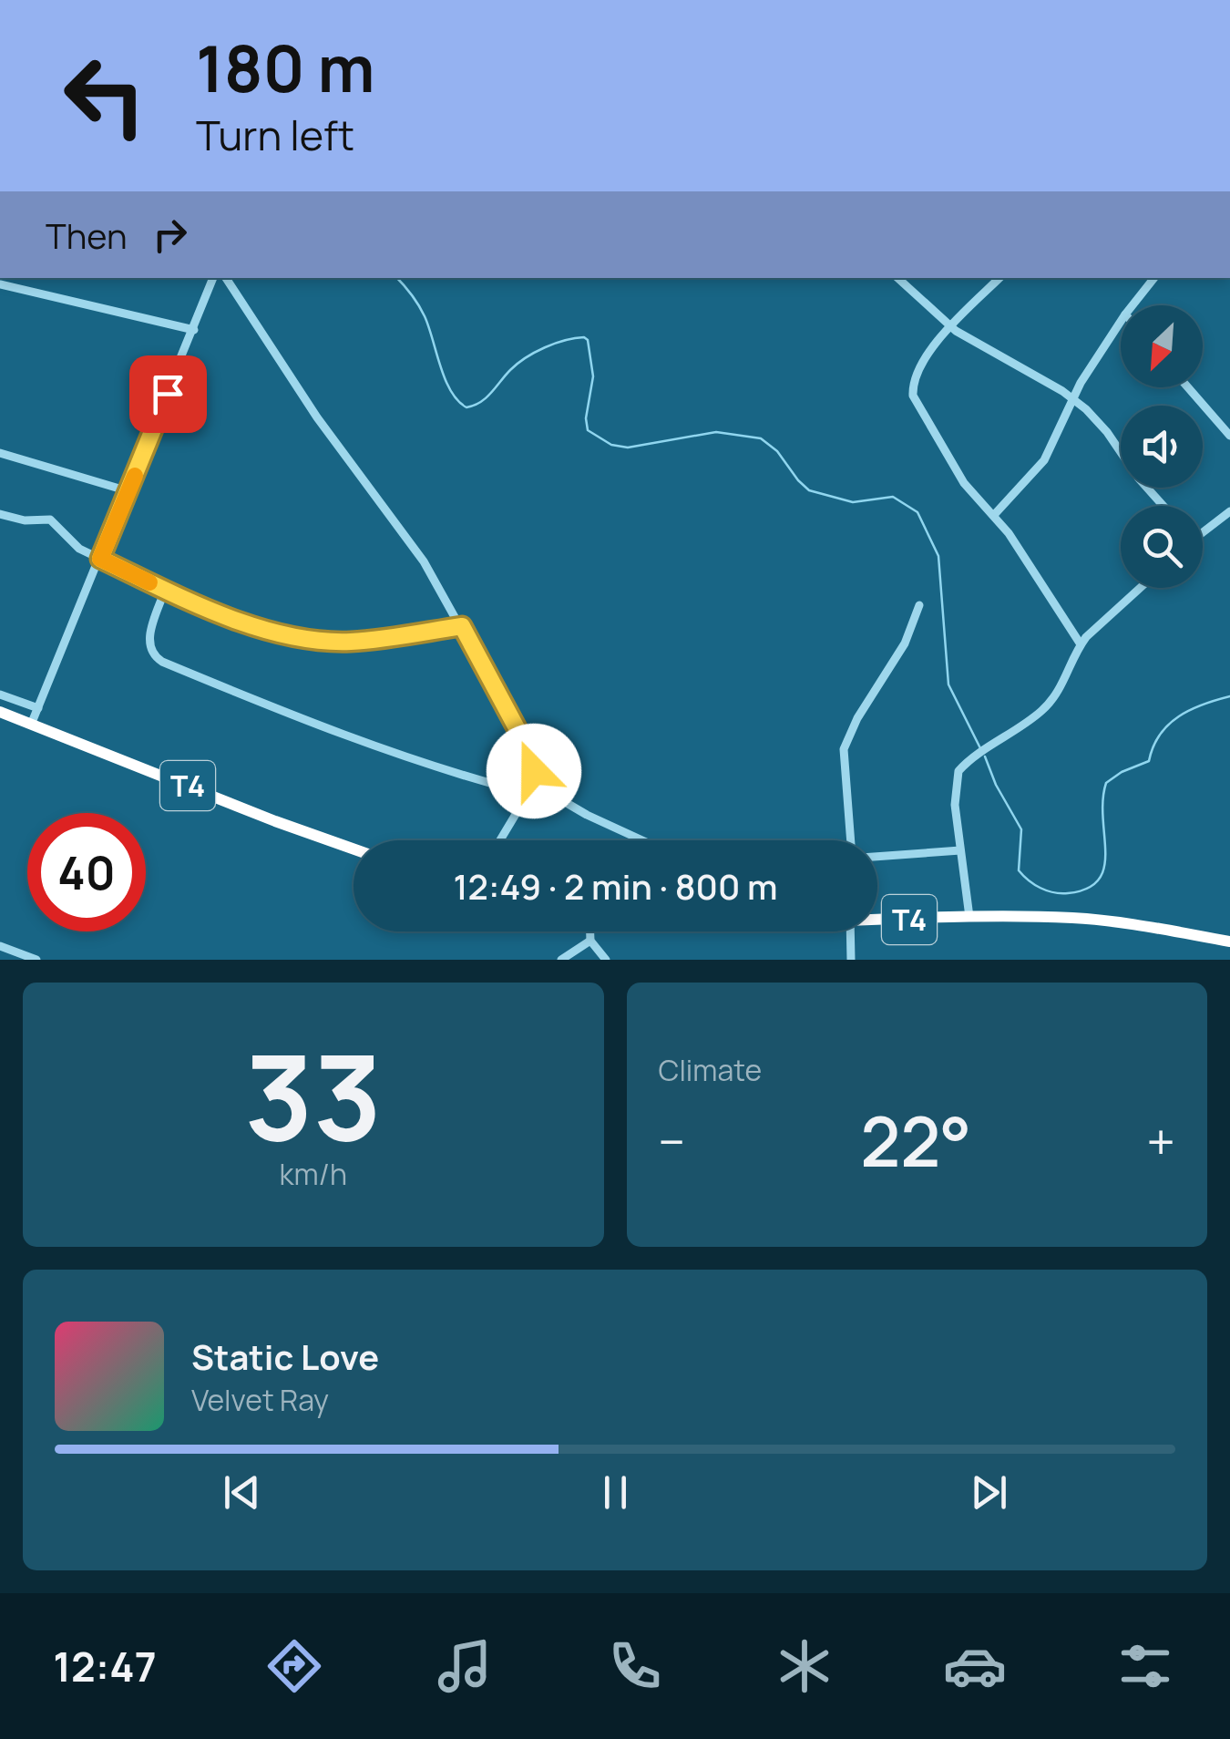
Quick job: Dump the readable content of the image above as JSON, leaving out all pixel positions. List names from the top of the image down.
{
  "streets": {
    "highway": ["T4"]
  },
  "north": "bottom left",
  "page": {
    "turn": ["180 m", "Turn left"],
    "then": "Then",
    "limit": "40",
    "trip": "12:49 · 2 min · 800 m",
    "tile": [
      ["33", "km/h"],
      "Climate"
    ],
    "heat": ["−", "22°", "+"],
    "song": ["Static Love", "Velvet Ray"],
    "tabs": "12:47"
  }
}
